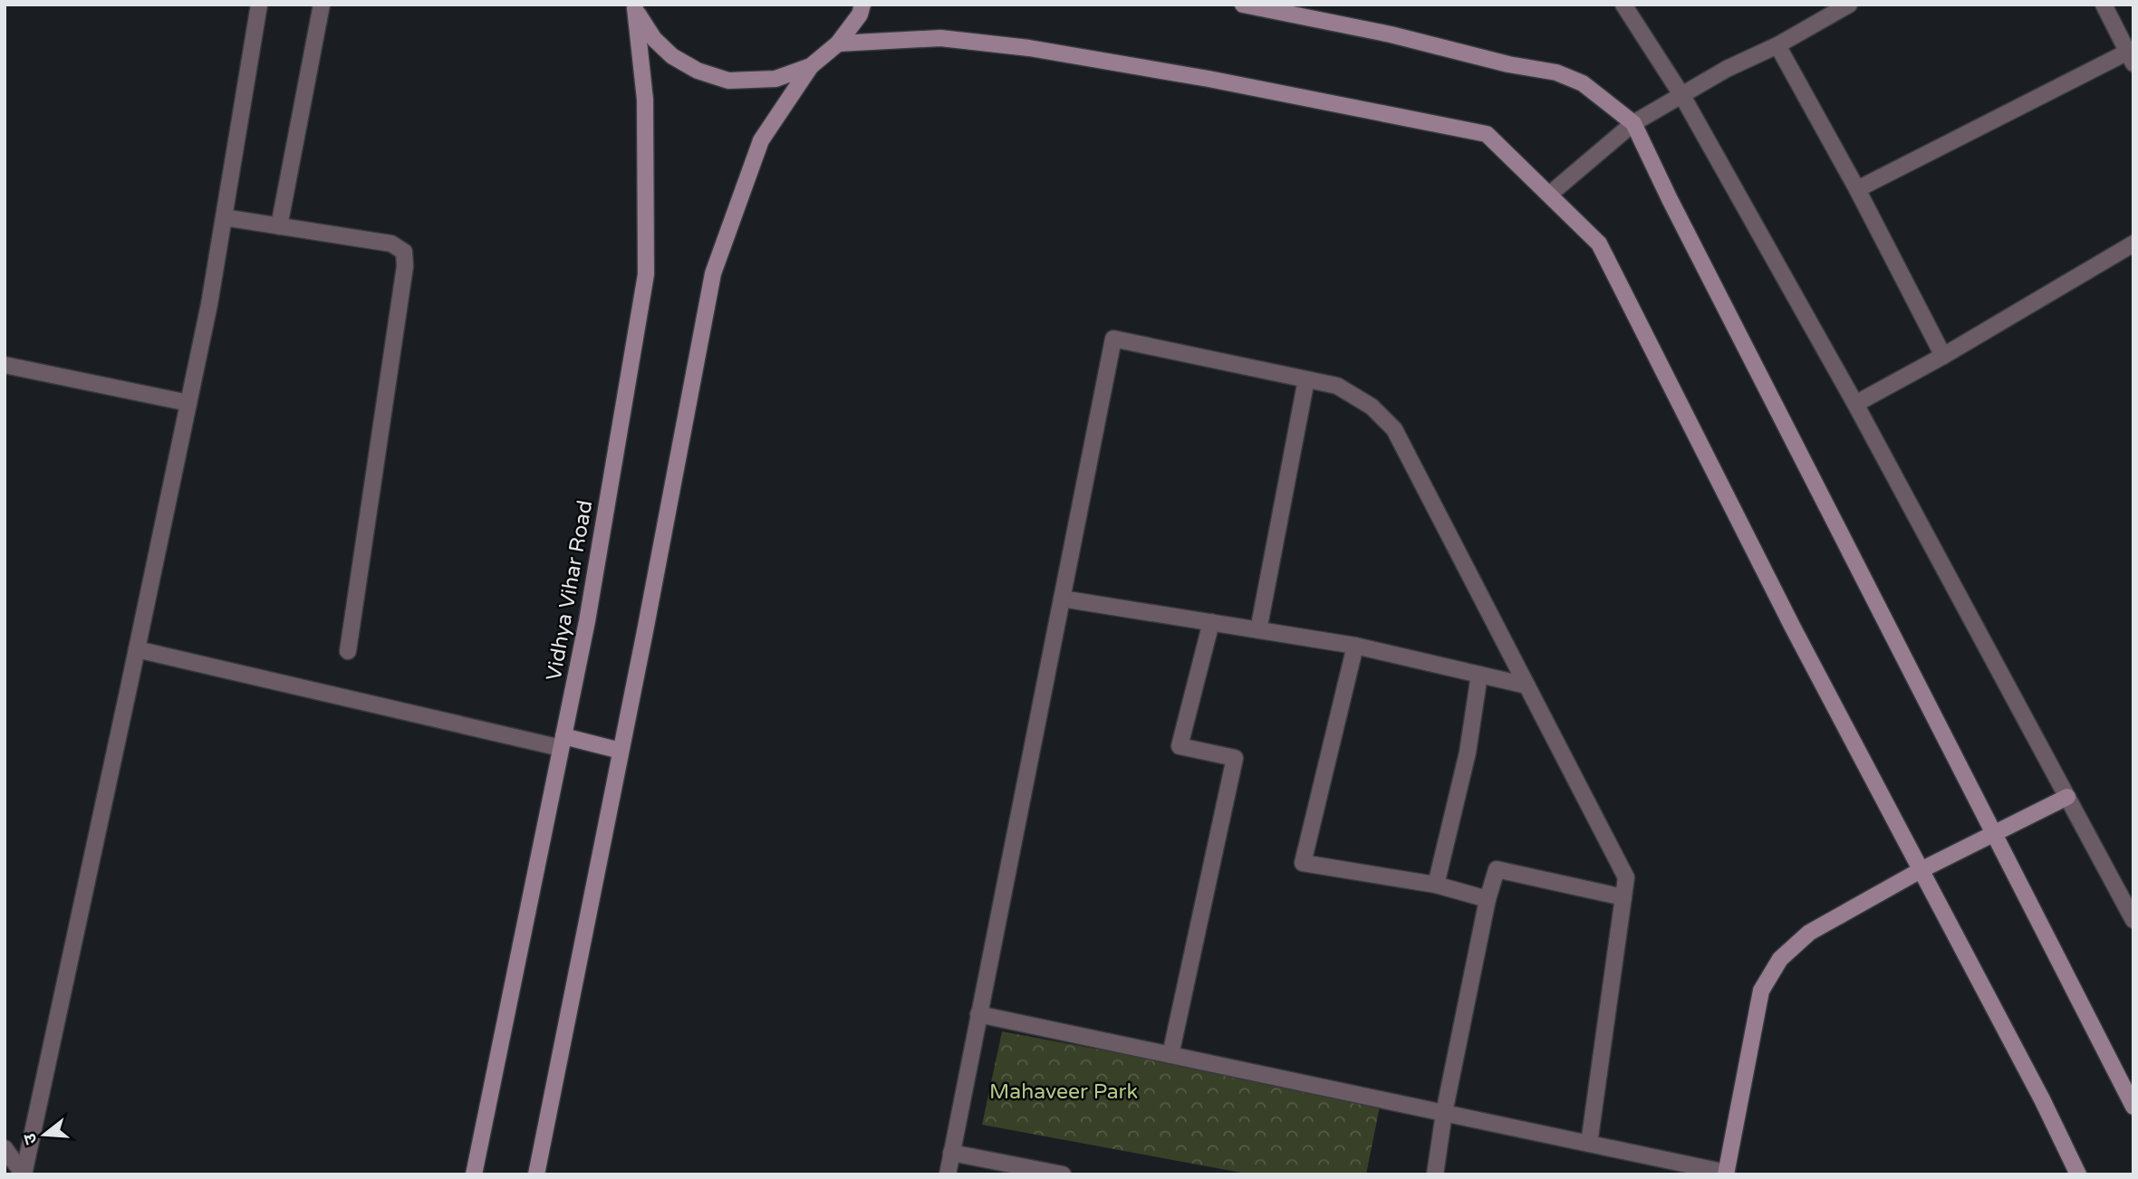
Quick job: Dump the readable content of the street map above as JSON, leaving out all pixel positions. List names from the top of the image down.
{
  "streets": {
    "street": ["Vidhya Vihar Road"]
  },
  "parks": ["Mahaveer Park"],
  "north": "left"
}
